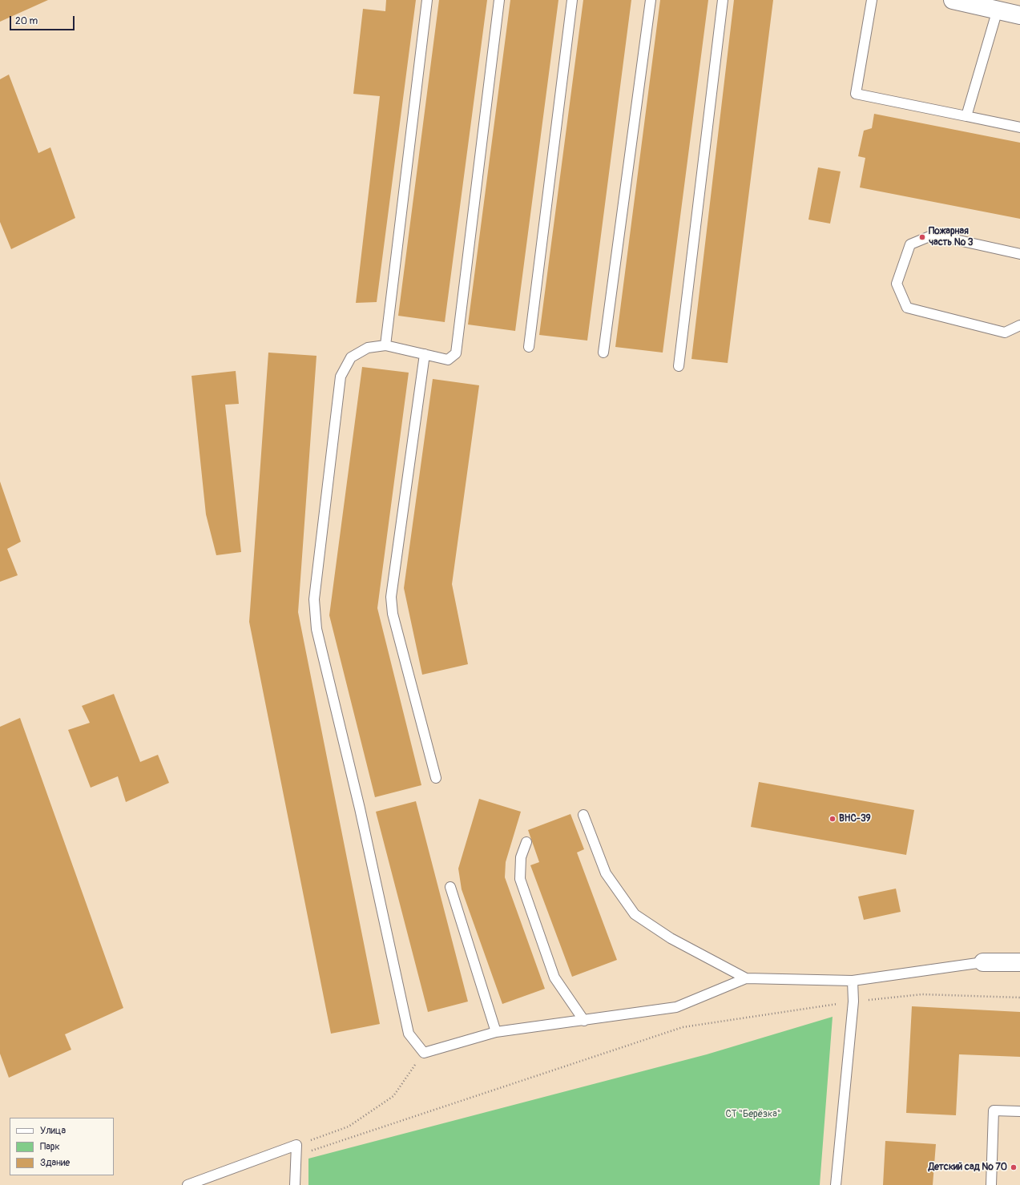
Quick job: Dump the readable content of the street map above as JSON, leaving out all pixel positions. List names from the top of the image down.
{
  "parks": ["СТ \"Берёзка\""],
  "places": ["Пожарная часть № 3", "ВНС-39", "Детский сад № 70"],
  "legend": ["Улица", "Парк", "Здание"],
  "scale_bar": "20 m"
}
